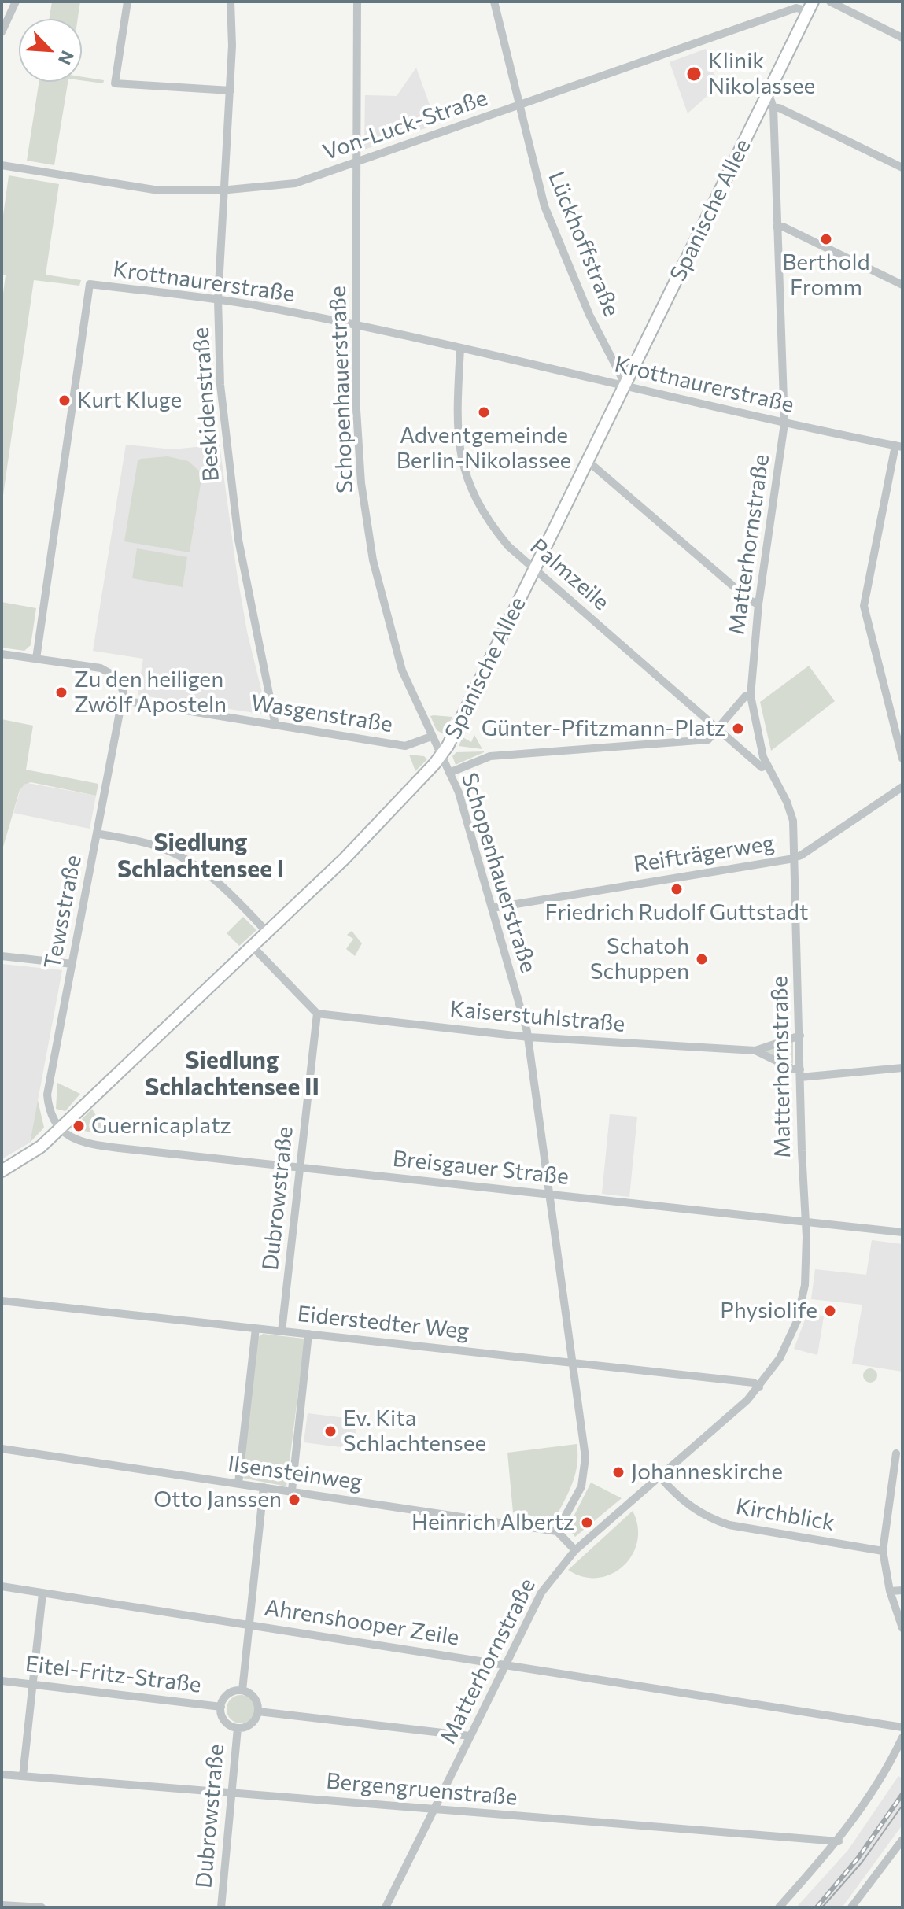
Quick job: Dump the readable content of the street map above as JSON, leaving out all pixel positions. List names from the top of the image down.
{
  "streets": {
    "main road": ["Spanische Allee"],
    "street": [
      "Von-Luck-Straße",
      "Lückhoffstraße",
      "Krottnaurerstraße",
      "Schopenhauerstraße",
      "Beskidenstraße",
      "Matterhornstraße",
      "Palmzeile",
      "Wasgenstraße",
      "Reifträgerweg",
      "Tewsstraße",
      "Kaiserstuhlstraße",
      "Breisgauer Straße",
      "Dubrowstraße",
      "Eiderstedter Weg",
      "Ilsensteinweg",
      "Kirchblick",
      "Ahrenshooper Zeile",
      "Eitel-Fritz-Straße",
      "Bergengruenstraße"
    ]
  },
  "crossings": [
    ["Von-Luck-Straße", "Spanische Allee"],
    ["Von-Luck-Straße", "Lückhoffstraße"],
    ["Von-Luck-Straße", "Schopenhauerstraße"],
    ["Von-Luck-Straße", "Beskidenstraße"],
    ["Spanische Allee", "Lückhoffstraße"],
    ["Spanische Allee", "Krottnaurerstraße"],
    ["Spanische Allee", "Schopenhauerstraße"],
    ["Spanische Allee", "Palmzeile"],
    ["Spanische Allee", "Tewsstraße"],
    ["Spanische Allee", "Breisgauer Straße"],
    ["Lückhoffstraße", "Krottnaurerstraße"],
    ["Krottnaurerstraße", "Schopenhauerstraße"],
    ["Krottnaurerstraße", "Beskidenstraße"],
    ["Krottnaurerstraße", "Matterhornstraße"],
    ["Krottnaurerstraße", "Palmzeile"],
    ["Schopenhauerstraße", "Wasgenstraße"],
    ["Schopenhauerstraße", "Reifträgerweg"],
    ["Schopenhauerstraße", "Kaiserstuhlstraße"],
    ["Schopenhauerstraße", "Breisgauer Straße"],
    ["Schopenhauerstraße", "Eiderstedter Weg"],
    ["Schopenhauerstraße", "Ilsensteinweg"],
    ["Beskidenstraße", "Wasgenstraße"],
    ["Matterhornstraße", "Palmzeile"],
    ["Matterhornstraße", "Reifträgerweg"],
    ["Matterhornstraße", "Kaiserstuhlstraße"],
    ["Matterhornstraße", "Breisgauer Straße"],
    ["Matterhornstraße", "Eiderstedter Weg"],
    ["Matterhornstraße", "Kirchblick"],
    ["Matterhornstraße", "Ahrenshooper Zeile"],
    ["Matterhornstraße", "Bergengruenstraße"],
    ["Wasgenstraße", "Tewsstraße"],
    ["Tewsstraße", "Breisgauer Straße"],
    ["Kaiserstuhlstraße", "Dubrowstraße"],
    ["Breisgauer Straße", "Dubrowstraße"],
    ["Dubrowstraße", "Eiderstedter Weg"],
    ["Dubrowstraße", "Eitel-Fritz-Straße"],
    ["Dubrowstraße", "Bergengruenstraße"]
  ],
  "districts": ["Siedlung Schlachtensee I", "Siedlung Schlachtensee II"],
  "places": [
    "Klinik Nikolassee",
    "Berthold Fromm",
    "Kurt Kluge",
    "Adventgemeinde Berlin-Nikolassee",
    "Zu den heiligen Zwölf Aposteln",
    "Günter-Pfitzmann-Platz",
    "Friedrich Rudolf Guttstadt",
    "Schatoh Schuppen",
    "Guernicaplatz",
    "Physiolife",
    "Ev. Kita Schlachtensee",
    "Johanneskirche",
    "Otto Janssen",
    "Heinrich Albertz"
  ],
  "north": "bottom right"
}
